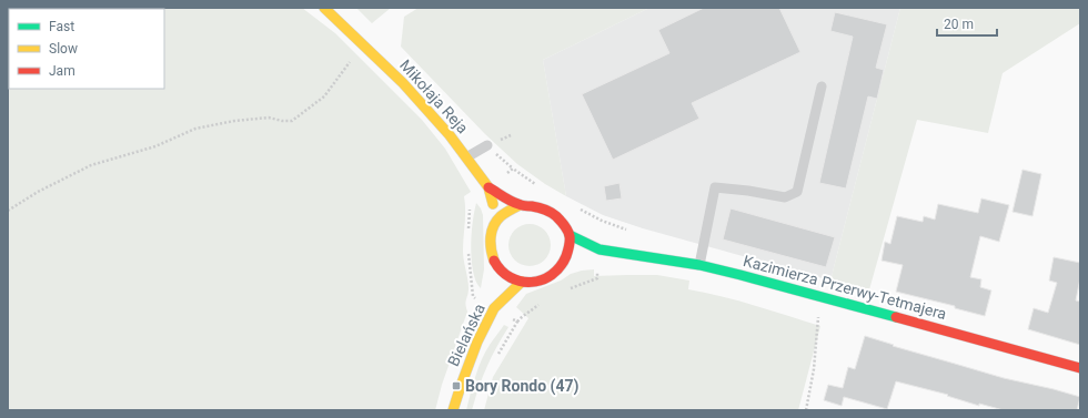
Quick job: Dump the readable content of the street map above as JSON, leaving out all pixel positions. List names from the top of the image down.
{
  "streets": {
    "street": ["Mikołaja Reja", "Kazimierza Przerwy-Tetmajera", "Bielańska"]
  },
  "crossings": [
    ["Mikołaja Reja", "Bielańska"]
  ],
  "places": {
    "transit": ["Bory Rondo (47)"]
  },
  "legend": ["Fast", "Slow", "Jam"],
  "scale_bar": "20 m"
}
